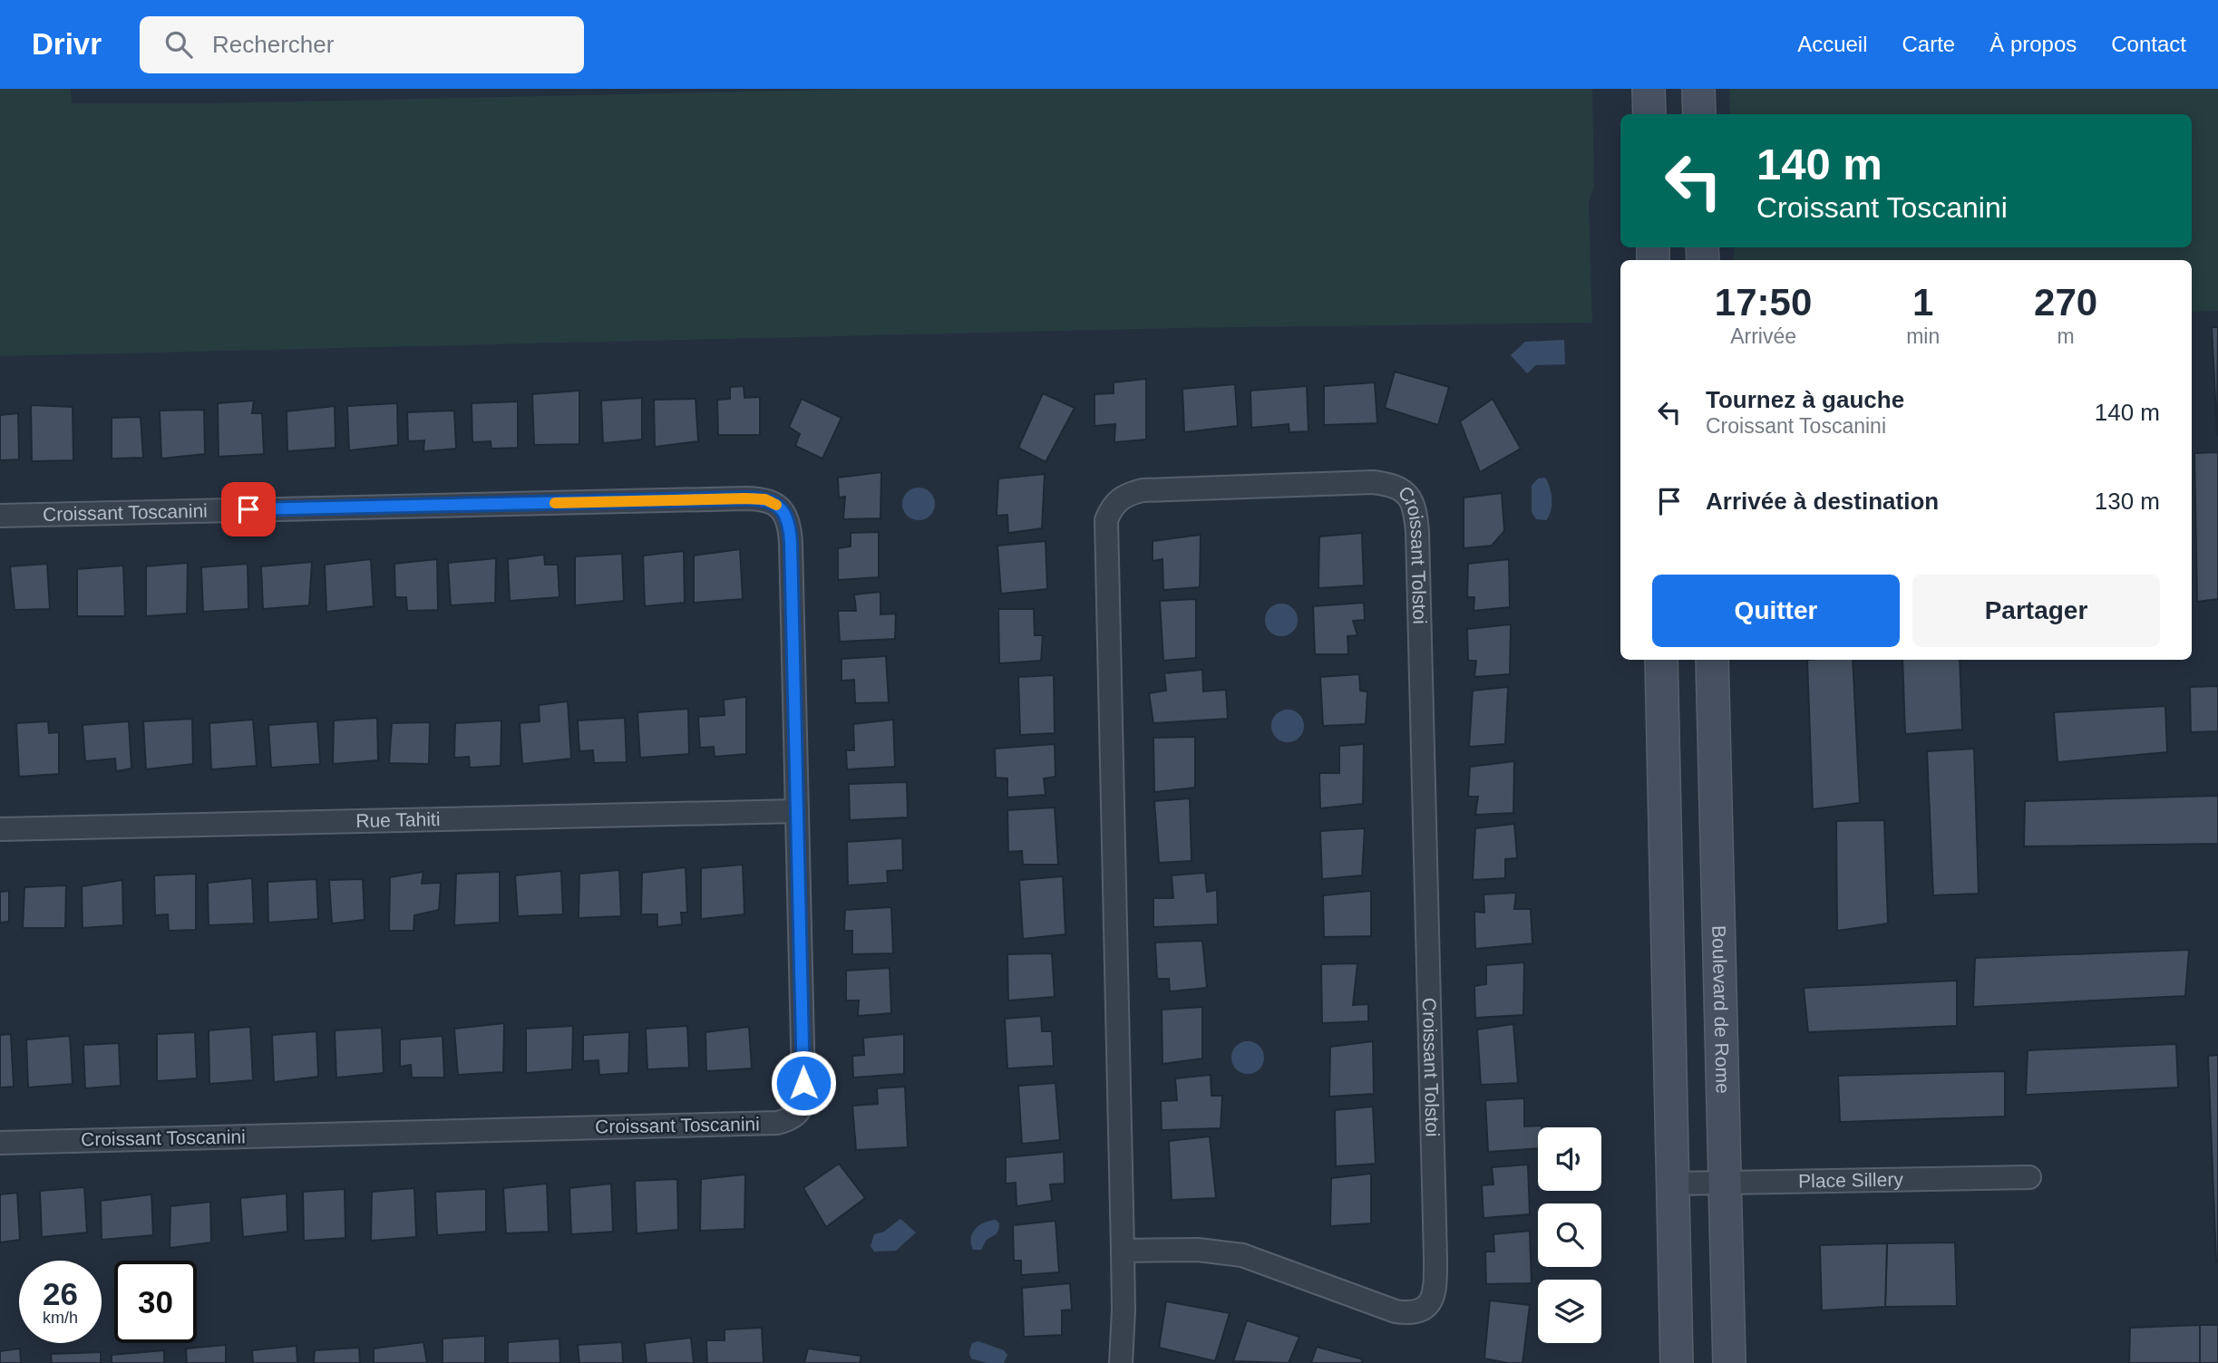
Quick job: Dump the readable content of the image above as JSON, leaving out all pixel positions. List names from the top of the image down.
{
  "streets": {
    "main road": ["Boulevard de Rome"],
    "street": [
      "Croissant Toscanini",
      "Croissant Tolstoi",
      "Rue Tahiti",
      "Place Sillery"
    ]
  },
  "crossings": [
    ["Croissant Toscanini", "Rue Tahiti"],
    ["Boulevard de Rome", "Place Sillery"]
  ],
  "page": {
    "header": "Drivr",
    "search": "Rechercher",
    "nav": [
      "Accueil",
      "Carte",
      "À propos",
      "Contact"
    ],
    "turn": ["140 m", "Croissant Toscanini"],
    "eta": [
      "17:50",
      "Arrivée",
      "1",
      "min",
      "270",
      "m"
    ],
    "list": [
      {
        "name": "Tournez à gauche",
        "note": "Croissant Toscanini",
        "value": "140 m"
      },
      {
        "name": "Arrivée à destination",
        "value": "130 m"
      }
    ],
    "buttons": ["Quitter", "Partager"],
    "speed": "26 km/h",
    "limit": "30"
  }
}
